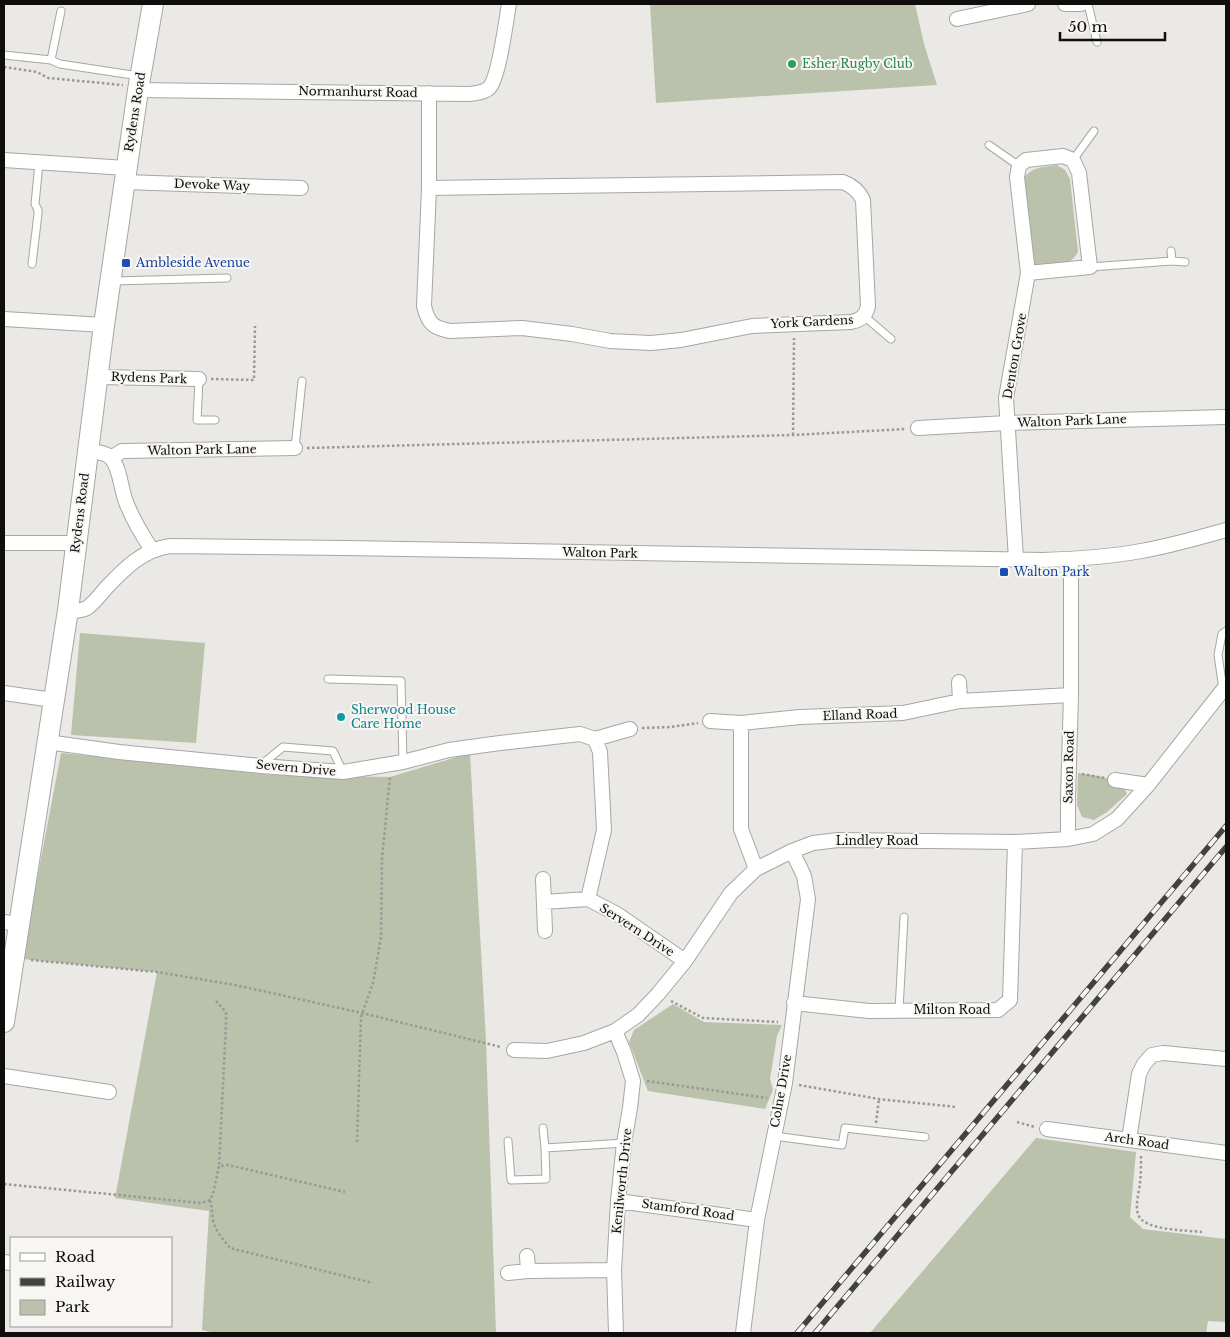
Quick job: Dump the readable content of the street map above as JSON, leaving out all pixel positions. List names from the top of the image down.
{
  "streets": {
    "street": [
      "Normanhurst Road",
      "Rydens Road",
      "Devoke Way",
      "York Gardens",
      "Denton Grove",
      "Rydens Park",
      "Walton Park Lane",
      "Walton Park",
      "Elland Road",
      "Saxon Road",
      "Severn Drive",
      "Lindley Road",
      "Servern Drive",
      "Milton Road",
      "Colne Drive",
      "Arch Road",
      "Kenilworth Drive",
      "Stamford Road"
    ]
  },
  "crossings": [
    ["Normanhurst Road", "Rydens Road"],
    ["Normanhurst Road", "York Gardens"],
    ["Rydens Road", "Devoke Way"],
    ["Rydens Road", "Rydens Park"],
    ["Rydens Road", "Walton Park"],
    ["Rydens Road", "Severn Drive"],
    ["Denton Grove", "Walton Park Lane"],
    ["Denton Grove", "Walton Park"],
    ["Walton Park", "Saxon Road"],
    ["Saxon Road", "Lindley Road"],
    ["Severn Drive", "Servern Drive"],
    ["Lindley Road", "Servern Drive"],
    ["Lindley Road", "Milton Road"],
    ["Lindley Road", "Colne Drive"],
    ["Lindley Road", "Kenilworth Drive"],
    ["Milton Road", "Colne Drive"],
    ["Colne Drive", "Stamford Road"],
    ["Kenilworth Drive", "Stamford Road"]
  ],
  "places": {
    "other": ["Esher Rugby Club", "Sherwood House Care Home"],
    "transit": ["Ambleside Avenue", "Walton Park"]
  },
  "legend": ["Road", "Railway", "Park"],
  "scale_bar": "50 m"
}
